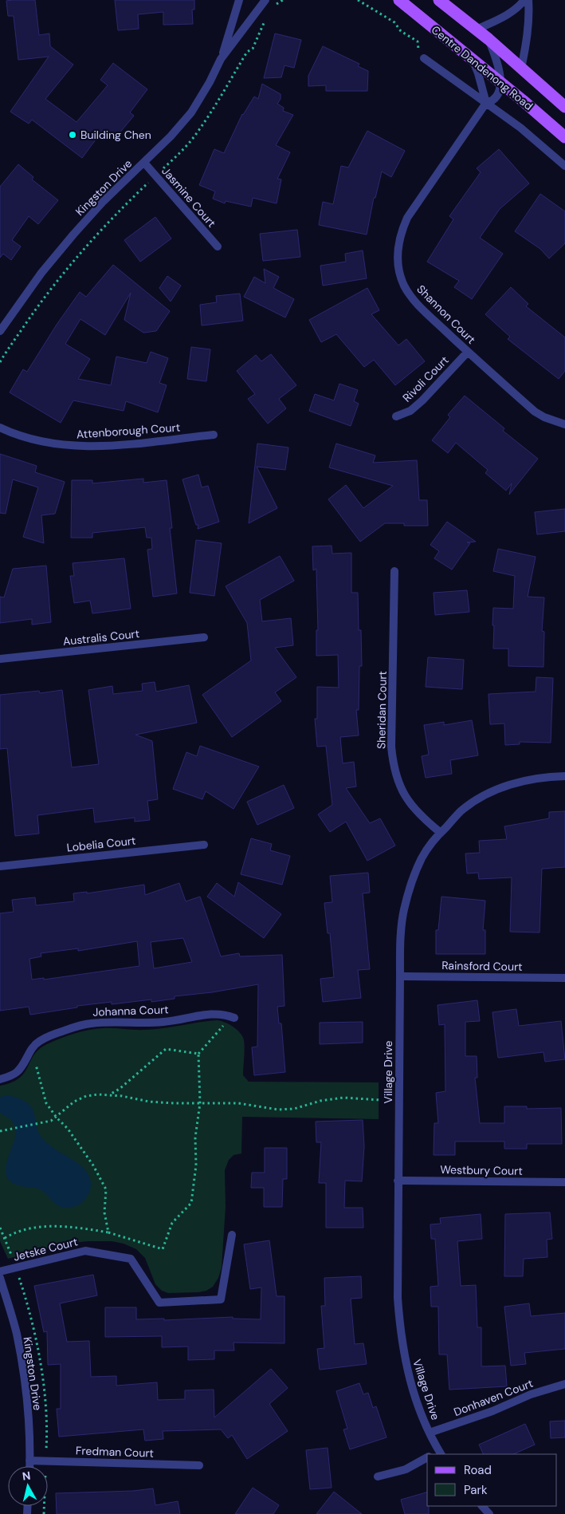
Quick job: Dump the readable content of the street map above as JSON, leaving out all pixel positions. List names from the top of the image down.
{
  "streets": {
    "main road": ["Centre Dandenong Road"],
    "street": [
      "Kingston Drive",
      "Jasmine Court",
      "Shannon Court",
      "Rivoli Court",
      "Attenborough Court",
      "Australis Court",
      "Sheridan Court",
      "Lobelia Court",
      "Rainsford Court",
      "Johanna Court",
      "Village Drive",
      "Westbury Court",
      "Jetske Court",
      "Donhaven Court",
      "Fredman Court"
    ]
  },
  "crossings": [
    ["Centre Dandenong Road", "Shannon Court"],
    ["Kingston Drive", "Jasmine Court"],
    ["Kingston Drive", "Fredman Court"],
    ["Shannon Court", "Rivoli Court"],
    ["Sheridan Court", "Village Drive"],
    ["Rainsford Court", "Village Drive"],
    ["Village Drive", "Westbury Court"],
    ["Village Drive", "Donhaven Court"]
  ],
  "places": ["Building Chen"],
  "legend": ["Road", "Park"],
  "north": "top"
}
